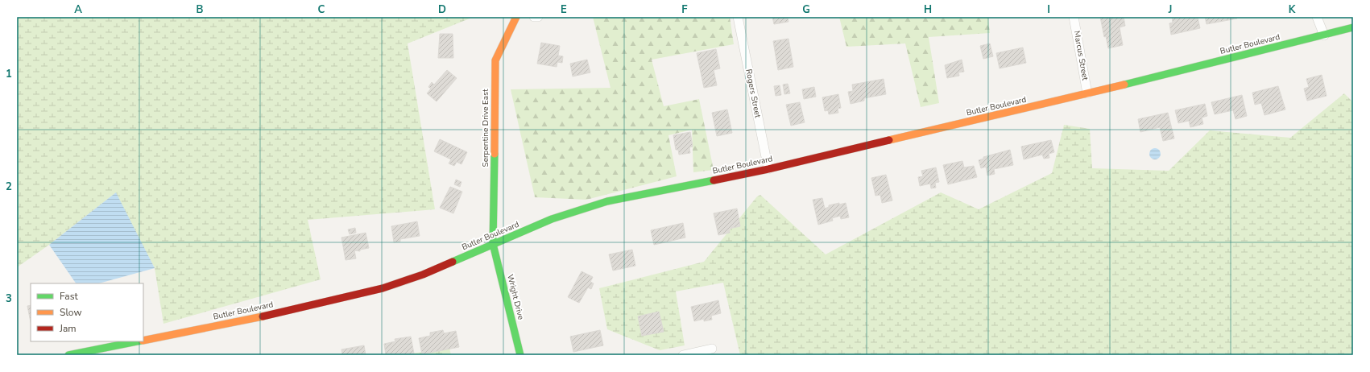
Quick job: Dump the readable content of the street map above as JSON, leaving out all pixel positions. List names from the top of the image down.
{
  "streets": {
    "street": [
      "Butler Boulevard",
      "Marcus Street",
      "Rogers Street",
      "Serpentine Drive East",
      "Wright Drive"
    ]
  },
  "crossings": [
    ["Butler Boulevard", "Marcus Street"],
    ["Butler Boulevard", "Rogers Street"],
    ["Butler Boulevard", "Serpentine Drive East"],
    ["Butler Boulevard", "Wright Drive"],
    ["Serpentine Drive East", "Wright Drive"]
  ],
  "legend": ["Fast", "Slow", "Jam"],
  "grid": {
    "columns": [
      "A",
      "B",
      "C",
      "D",
      "E",
      "F",
      "G",
      "H",
      "I",
      "J",
      "K"
    ],
    "rows": ["1", "2", "3"]
  }
}
